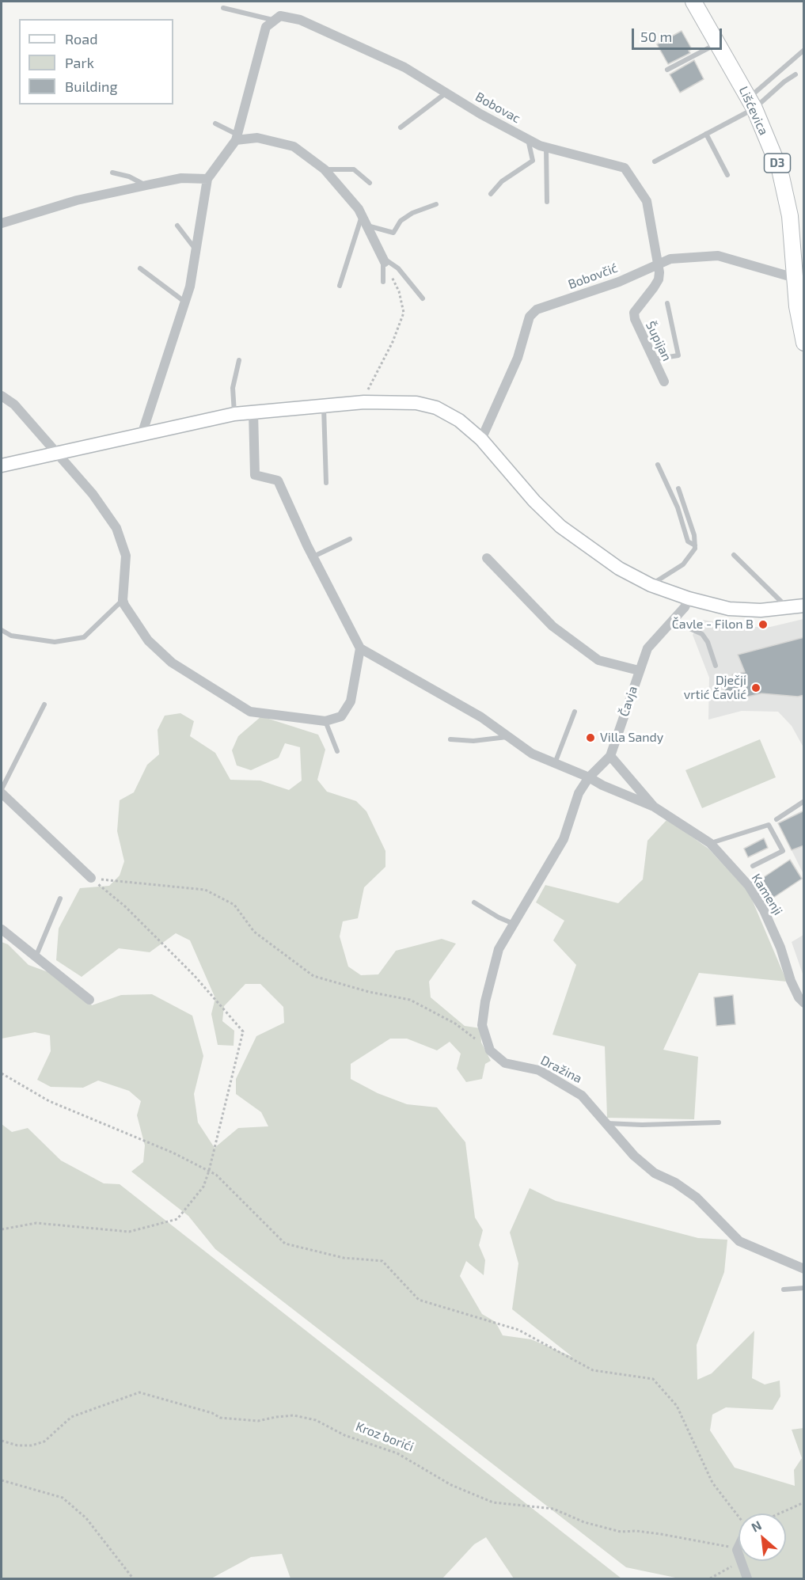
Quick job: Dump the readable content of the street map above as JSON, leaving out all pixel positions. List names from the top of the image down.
{
  "streets": {
    "main road": ["Lišćevica", "D3"],
    "street": [
      "Bobovac",
      "Bobovčić",
      "Šupijan",
      "Čavja",
      "Kamenji",
      "Dražina"
    ],
    "path": ["Kroz borići"]
  },
  "crossings": [
    ["Bobovac", "Bobovčić"],
    ["Bobovac", "Šupijan"],
    ["Lišćevica", "Bobovčić"],
    ["Bobovčić", "Šupijan"],
    ["Čavja", "Kamenji"]
  ],
  "places": ["Čavle - Filon B", "Dječji vrtić Čavlić", "Villa Sandy"],
  "legend": ["Road", "Park", "Building"],
  "scale_bar": "50 m",
  "north": "top left"
}
